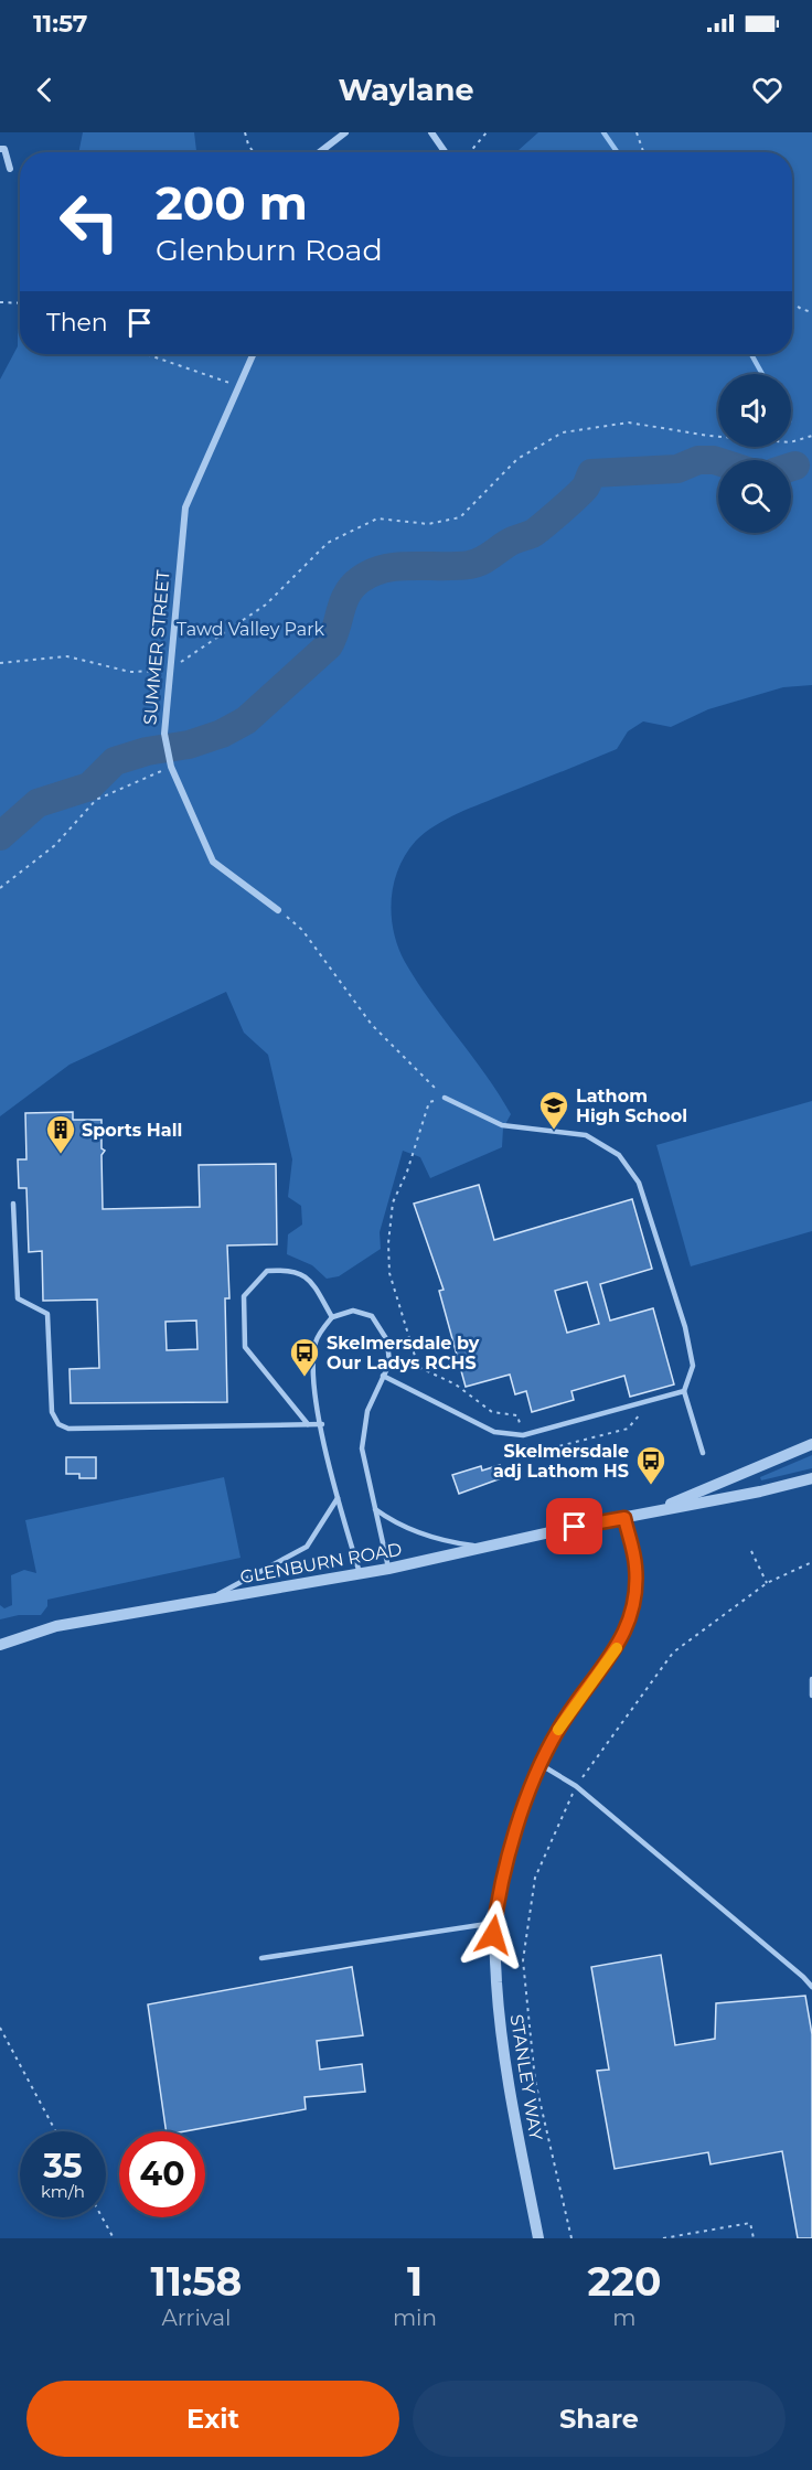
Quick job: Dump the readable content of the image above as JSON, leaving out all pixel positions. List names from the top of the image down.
{
  "streets": {
    "street": ["SUMMER STREET", "GLENBURN ROAD", "STANLEY WAY"]
  },
  "crossings": [
    ["GLENBURN ROAD", "STANLEY WAY"]
  ],
  "parks": ["Tawd Valley Park"],
  "places": {
    "school or university": ["Lathom High School"],
    "building": ["Sports Hall"],
    "bus stop": ["Skelmersdale by Our Ladys RCHS", "Skelmersdale adj Lathom HS"]
  },
  "page": {
    "status": "11:57",
    "header": "Waylane",
    "turn": ["200 m", "Glenburn Road"],
    "then": "Then",
    "speed": "35 km/h",
    "limit": "40",
    "eta": [
      "11:58",
      "Arrival",
      "1",
      "min",
      "220",
      "m"
    ],
    "buttons": ["Exit", "Share"]
  }
}
